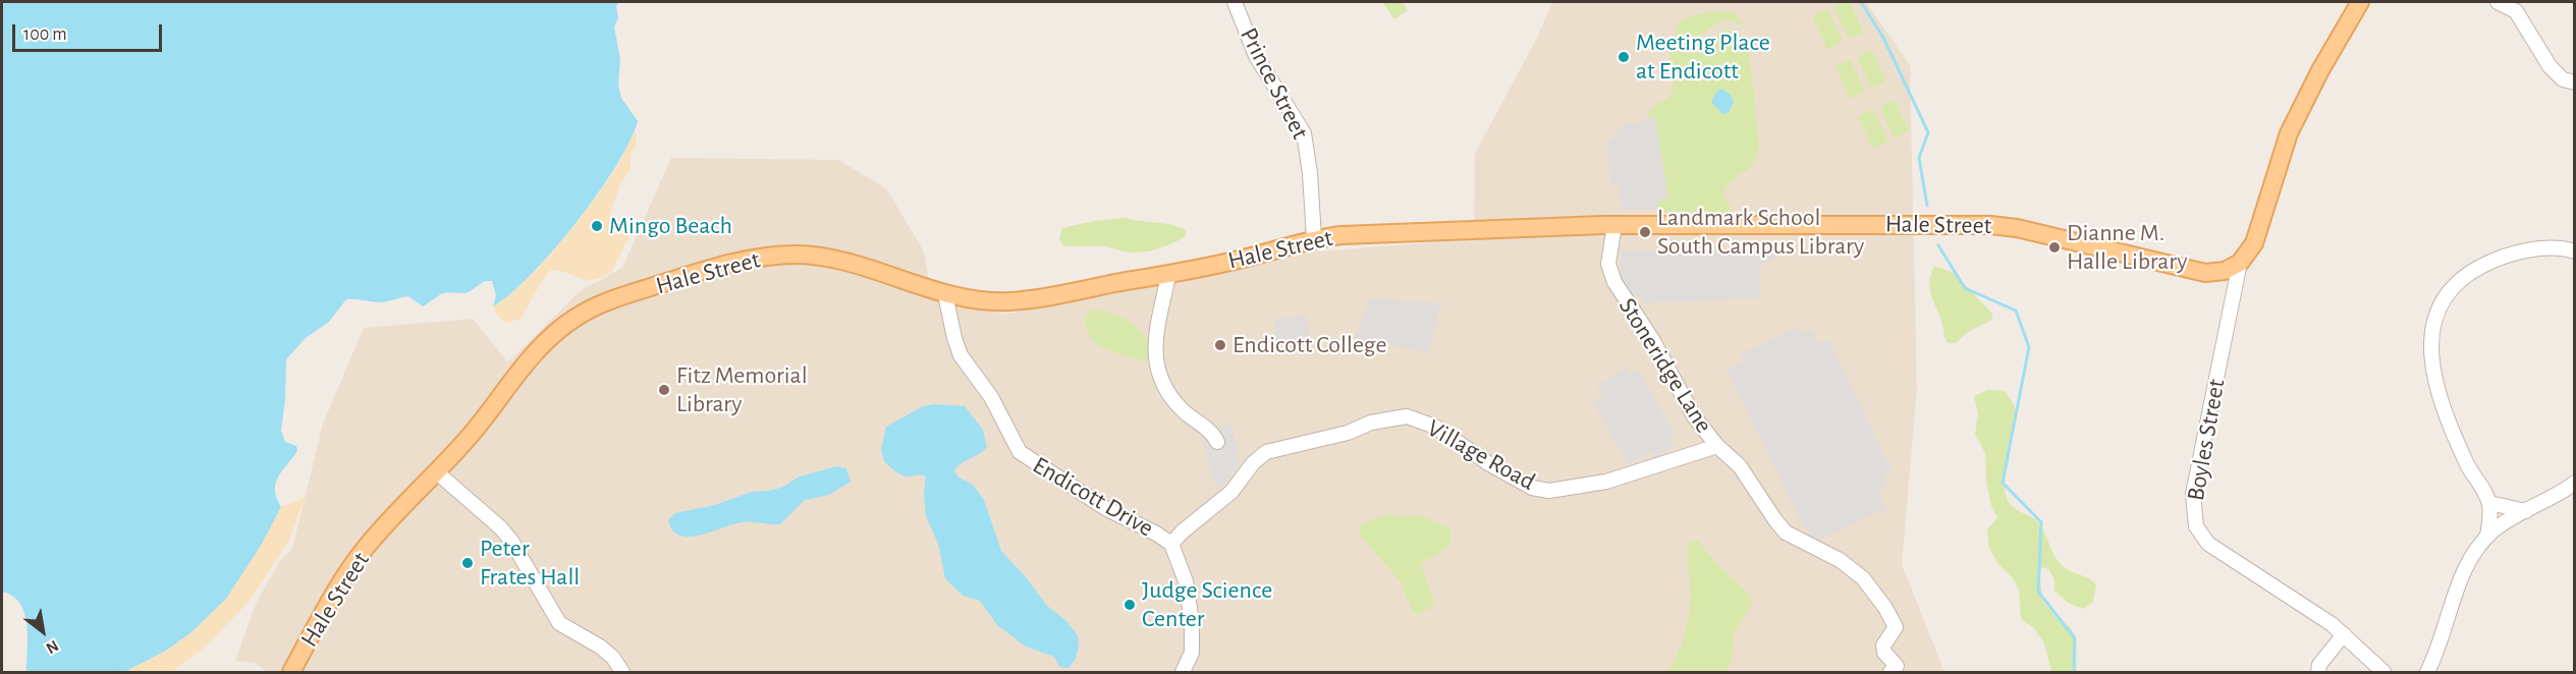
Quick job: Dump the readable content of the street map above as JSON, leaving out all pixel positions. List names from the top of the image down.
{
  "streets": {
    "main road": ["Hale Street"],
    "street": [
      "Prince Street",
      "Stoneridge Lane",
      "Boyles Street",
      "Village Road",
      "Endicott Drive"
    ]
  },
  "crossings": [
    ["Prince Street", "Hale Street"],
    ["Hale Street", "Stoneridge Lane"],
    ["Hale Street", "Boyles Street"],
    ["Hale Street", "Endicott Drive"],
    ["Stoneridge Lane", "Village Road"],
    ["Village Road", "Endicott Drive"]
  ],
  "places": [
    "Meeting Place at Endicott",
    "Mingo Beach",
    "Landmark School South Campus Library",
    "Dianne M. Halle Library",
    "Endicott College",
    "Fitz Memorial Library",
    "Peter Frates Hall",
    "Judge Science Center"
  ],
  "scale_bar": "100 m",
  "north": "bottom right"
}
